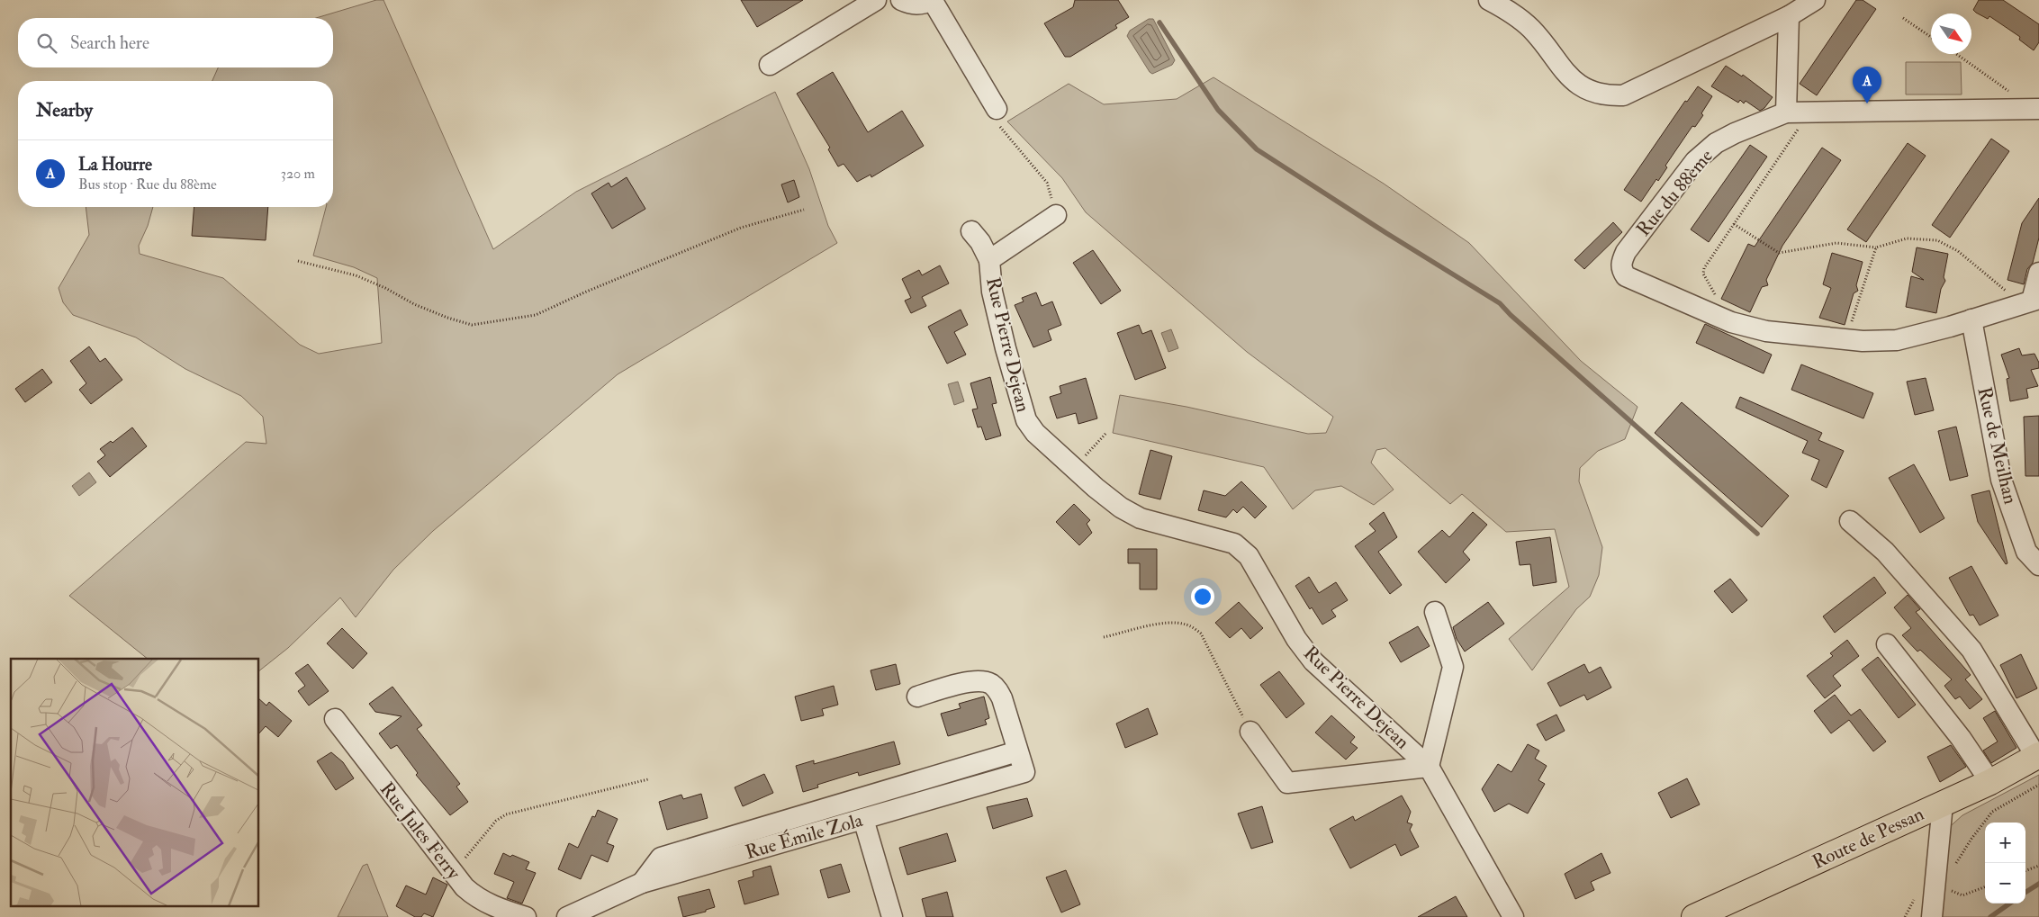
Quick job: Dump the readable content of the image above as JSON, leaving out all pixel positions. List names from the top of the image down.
{
  "streets": {
    "main road": ["Route de Pessan"],
    "street": [
      "Rue du 88ème",
      "Rue Pierre Dejean",
      "Rue de Meilhan",
      "Rue Jules Ferry",
      "Rue Émile Zola"
    ]
  },
  "north": "bottom right",
  "page": {
    "search": "Search here",
    "pins": "A",
    "heading": "Nearby",
    "list": [
      {
        "mark": "A",
        "name": "La Hourre",
        "note": "Bus stop · Rue du 88ème",
        "value": "320 m"
      }
    ],
    "map_buttons": ["+", "−"]
  }
}
